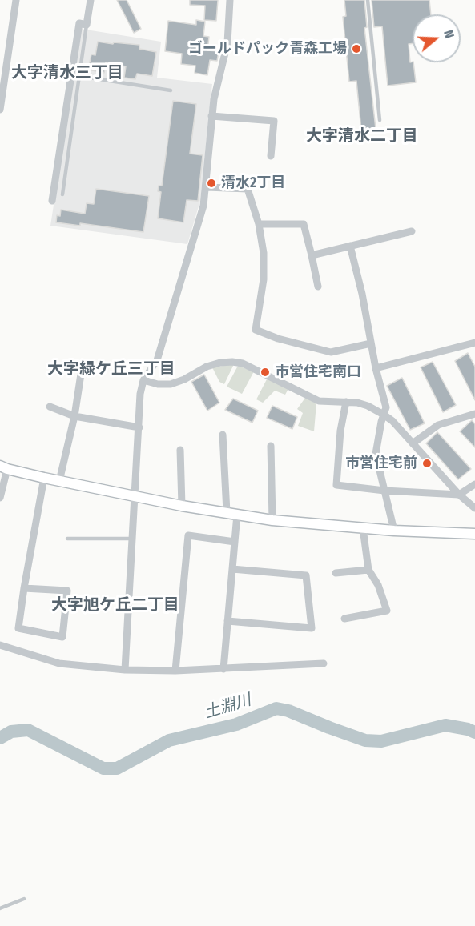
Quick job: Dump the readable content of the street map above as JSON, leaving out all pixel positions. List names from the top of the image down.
{
  "districts": [
    "大字清水三丁目",
    "大字清水二丁目",
    "大字緑ケ丘三丁目",
    "大字旭ケ丘二丁目"
  ],
  "water": ["土淵川"],
  "places": [
    "ゴールドパック青森工場",
    "清水2丁目",
    "市営住宅南口",
    "市営住宅前"
  ],
  "north": "right"
}
